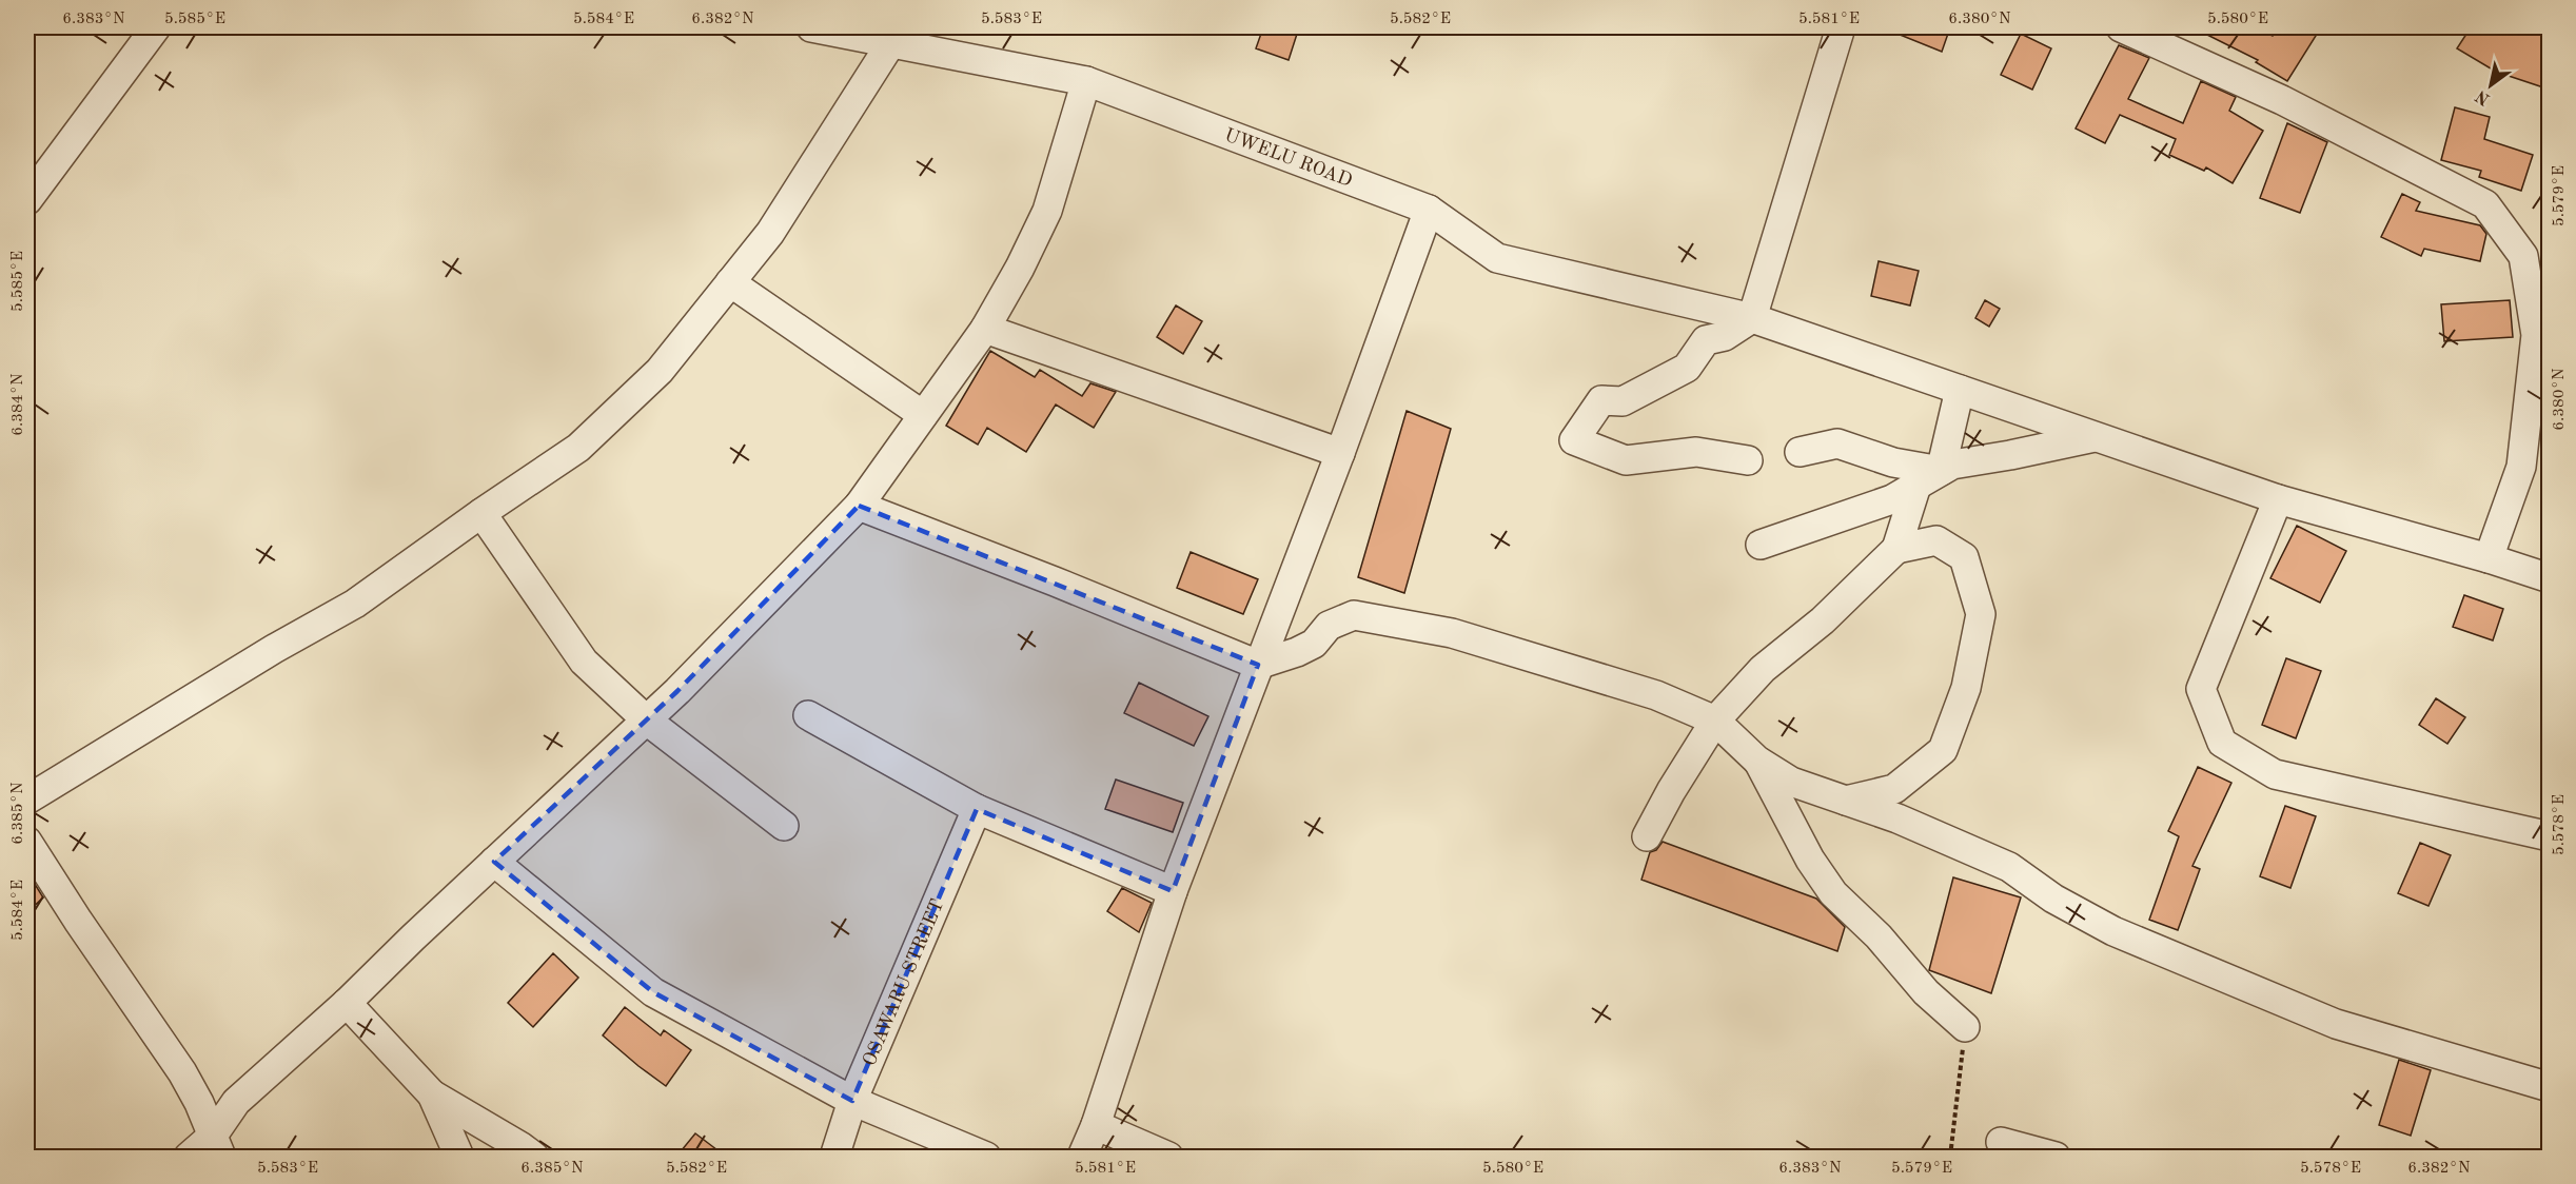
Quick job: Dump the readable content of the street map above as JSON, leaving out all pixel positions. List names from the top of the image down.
{
  "streets": {
    "street": ["UWELU ROAD", "OSAWARU STREET"]
  },
  "north": "bottom left",
  "coordinates": [
    "6.383°N",
    "5.585°E",
    "5.584°E",
    "6.382°N",
    "5.583°E",
    "5.582°E",
    "5.581°E",
    "6.380°N",
    "5.580°E",
    "5.579°E",
    "6.384°N",
    "6.385°N",
    "5.578°E"
  ]
}
